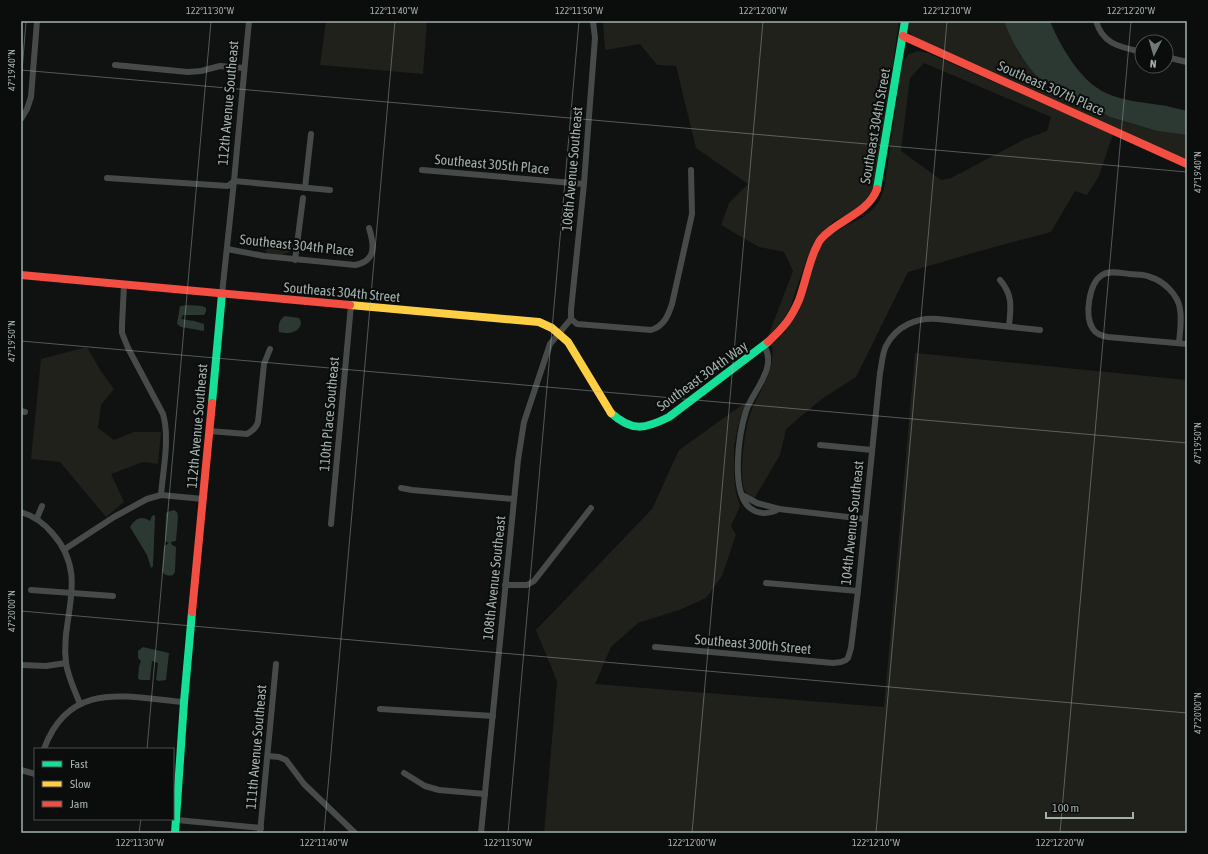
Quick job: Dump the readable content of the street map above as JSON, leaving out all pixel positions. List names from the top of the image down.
{
  "streets": {
    "street": [
      "Southeast 307th Place",
      "112th Avenue Southeast",
      "Southeast 304th Street",
      "Southeast 305th Place",
      "108th Avenue Southeast",
      "Southeast 304th Place",
      "Southeast 304th Way",
      "110th Place Southeast",
      "104th Avenue Southeast",
      "Southeast 300th Street",
      "111th Avenue Southeast"
    ]
  },
  "crossings": [
    ["Southeast 307th Place", "Southeast 304th Street"],
    ["112th Avenue Southeast", "Southeast 304th Street"],
    ["112th Avenue Southeast", "Southeast 304th Place"],
    ["Southeast 304th Street", "108th Avenue Southeast"],
    ["Southeast 304th Street", "Southeast 304th Way"],
    ["Southeast 304th Street", "110th Place Southeast"],
    ["Southeast 305th Place", "108th Avenue Southeast"],
    ["108th Avenue Southeast", "Southeast 304th Way"],
    ["104th Avenue Southeast", "Southeast 300th Street"]
  ],
  "legend": ["Fast", "Slow", "Jam"],
  "scale_bar": "100 m",
  "north": "bottom",
  "coordinates": [
    "122°11'30\"W",
    "122°11'40\"W",
    "122°11'50\"W",
    "122°12'00\"W",
    "122°12'10\"W",
    "122°12'20\"W",
    "47°19'40\"N",
    "47°19'50\"N",
    "47°20'00\"N"
  ]
}
